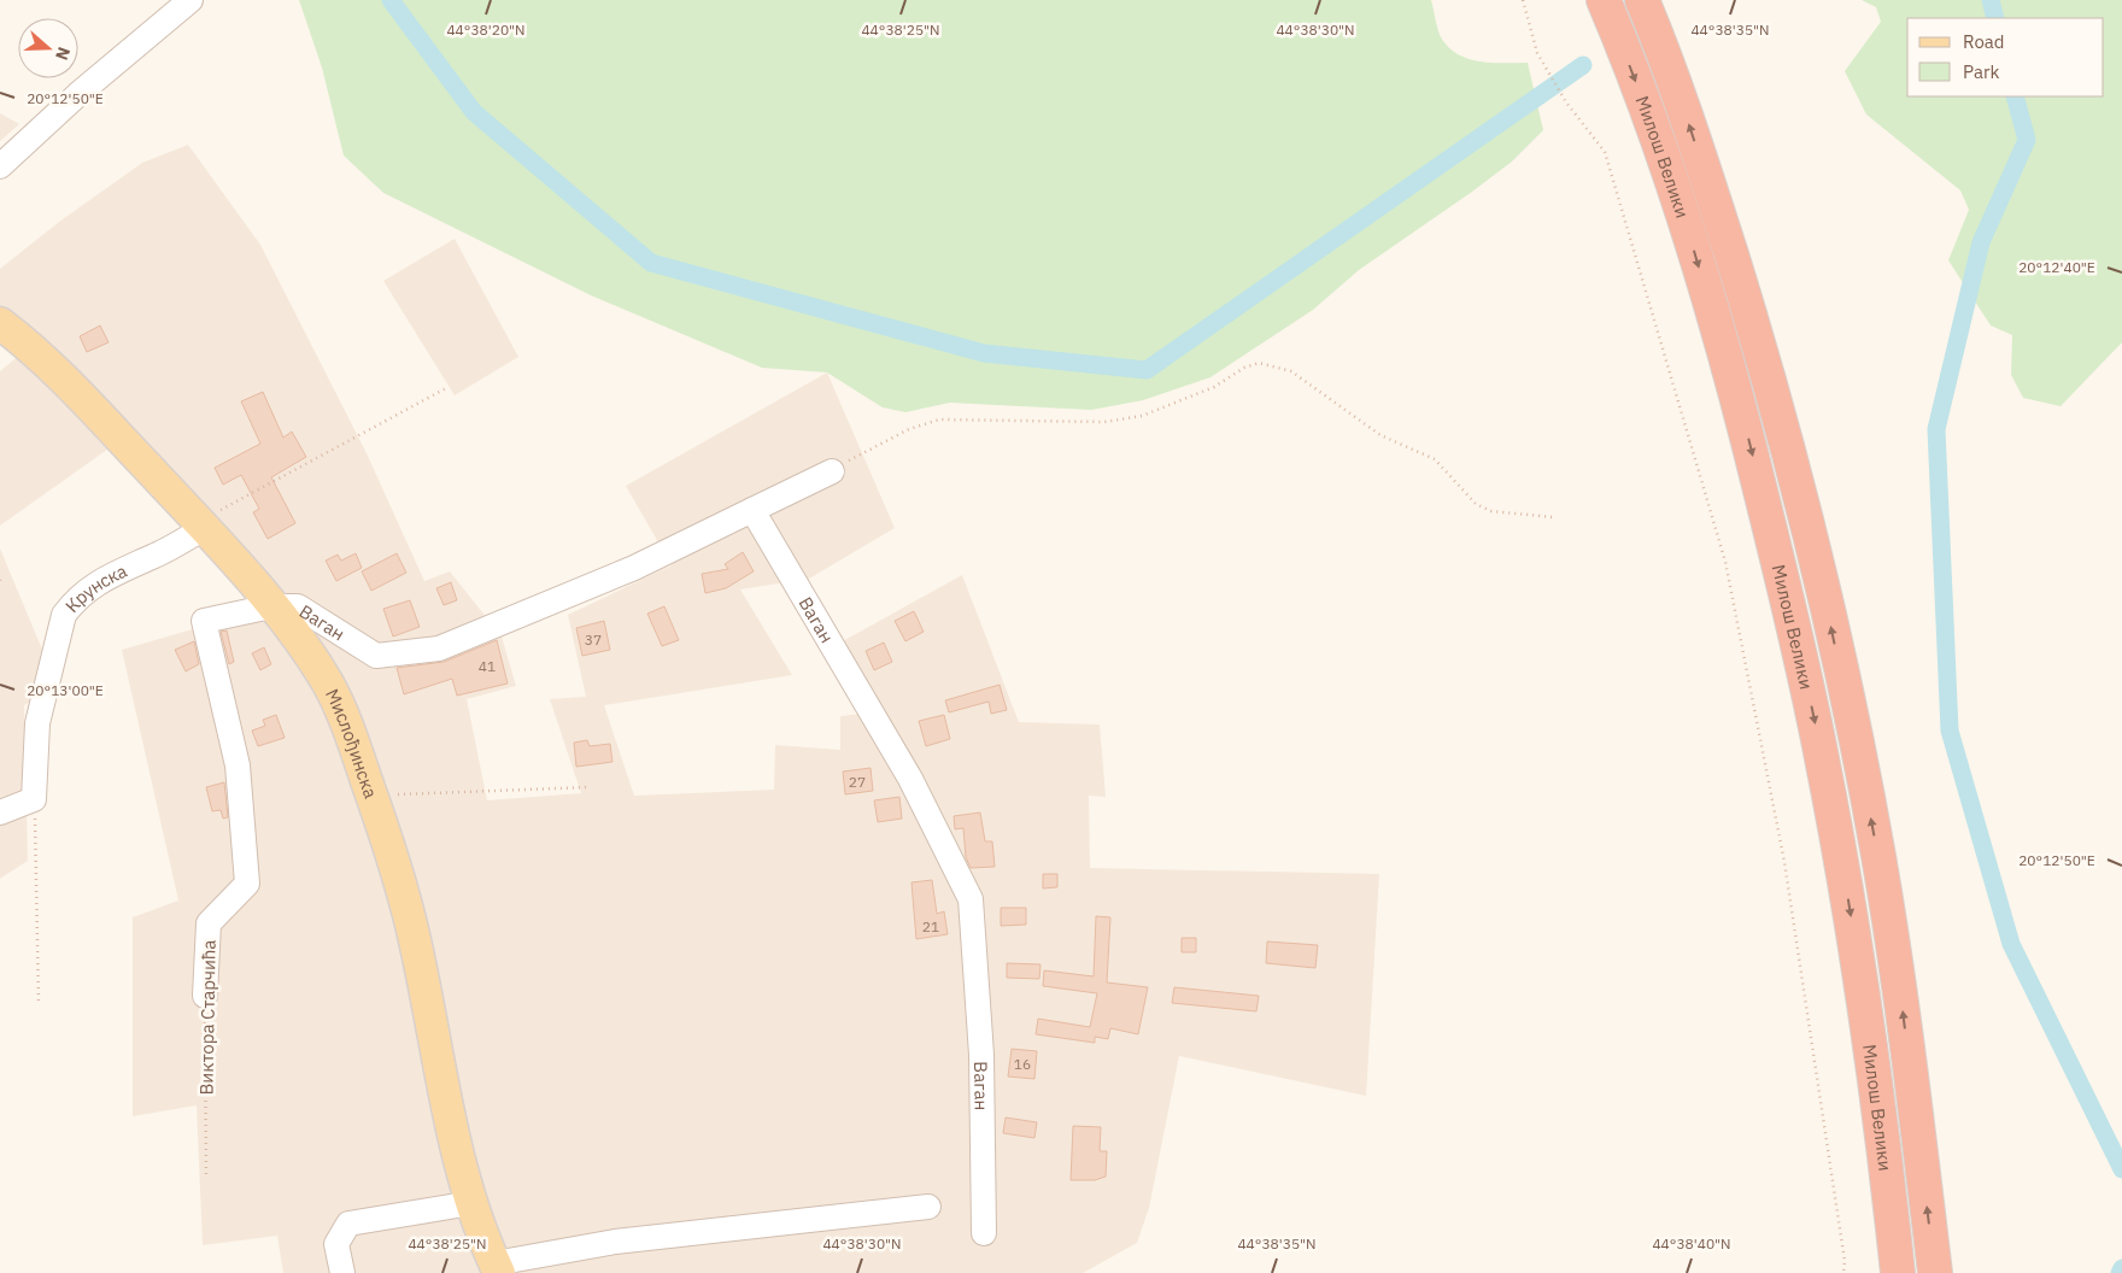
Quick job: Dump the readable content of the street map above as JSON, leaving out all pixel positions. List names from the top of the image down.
{
  "streets": {
    "highway": ["Милош Велики"],
    "main road": ["Мислођинска"],
    "street": ["Крунска", "Ваган", "Виктора Старчића"]
  },
  "crossings": [
    ["Крунска", "Мислођинска"],
    ["Ваган", "Мислођинска"],
    ["Ваган", "Виктора Старчића"],
    ["Мислођинска", "Виктора Старчића"]
  ],
  "house_numbers": [
    "37",
    "41",
    "27",
    "21",
    "16"
  ],
  "legend": ["Road", "Park"],
  "north": "right",
  "coordinates": [
    "44°38'20\"N",
    "44°38'25\"N",
    "44°38'30\"N",
    "44°38'35\"N",
    "20°12'50\"E",
    "20°12'40\"E",
    "20°13'00\"E",
    "44°38'40\"N"
  ]
}
